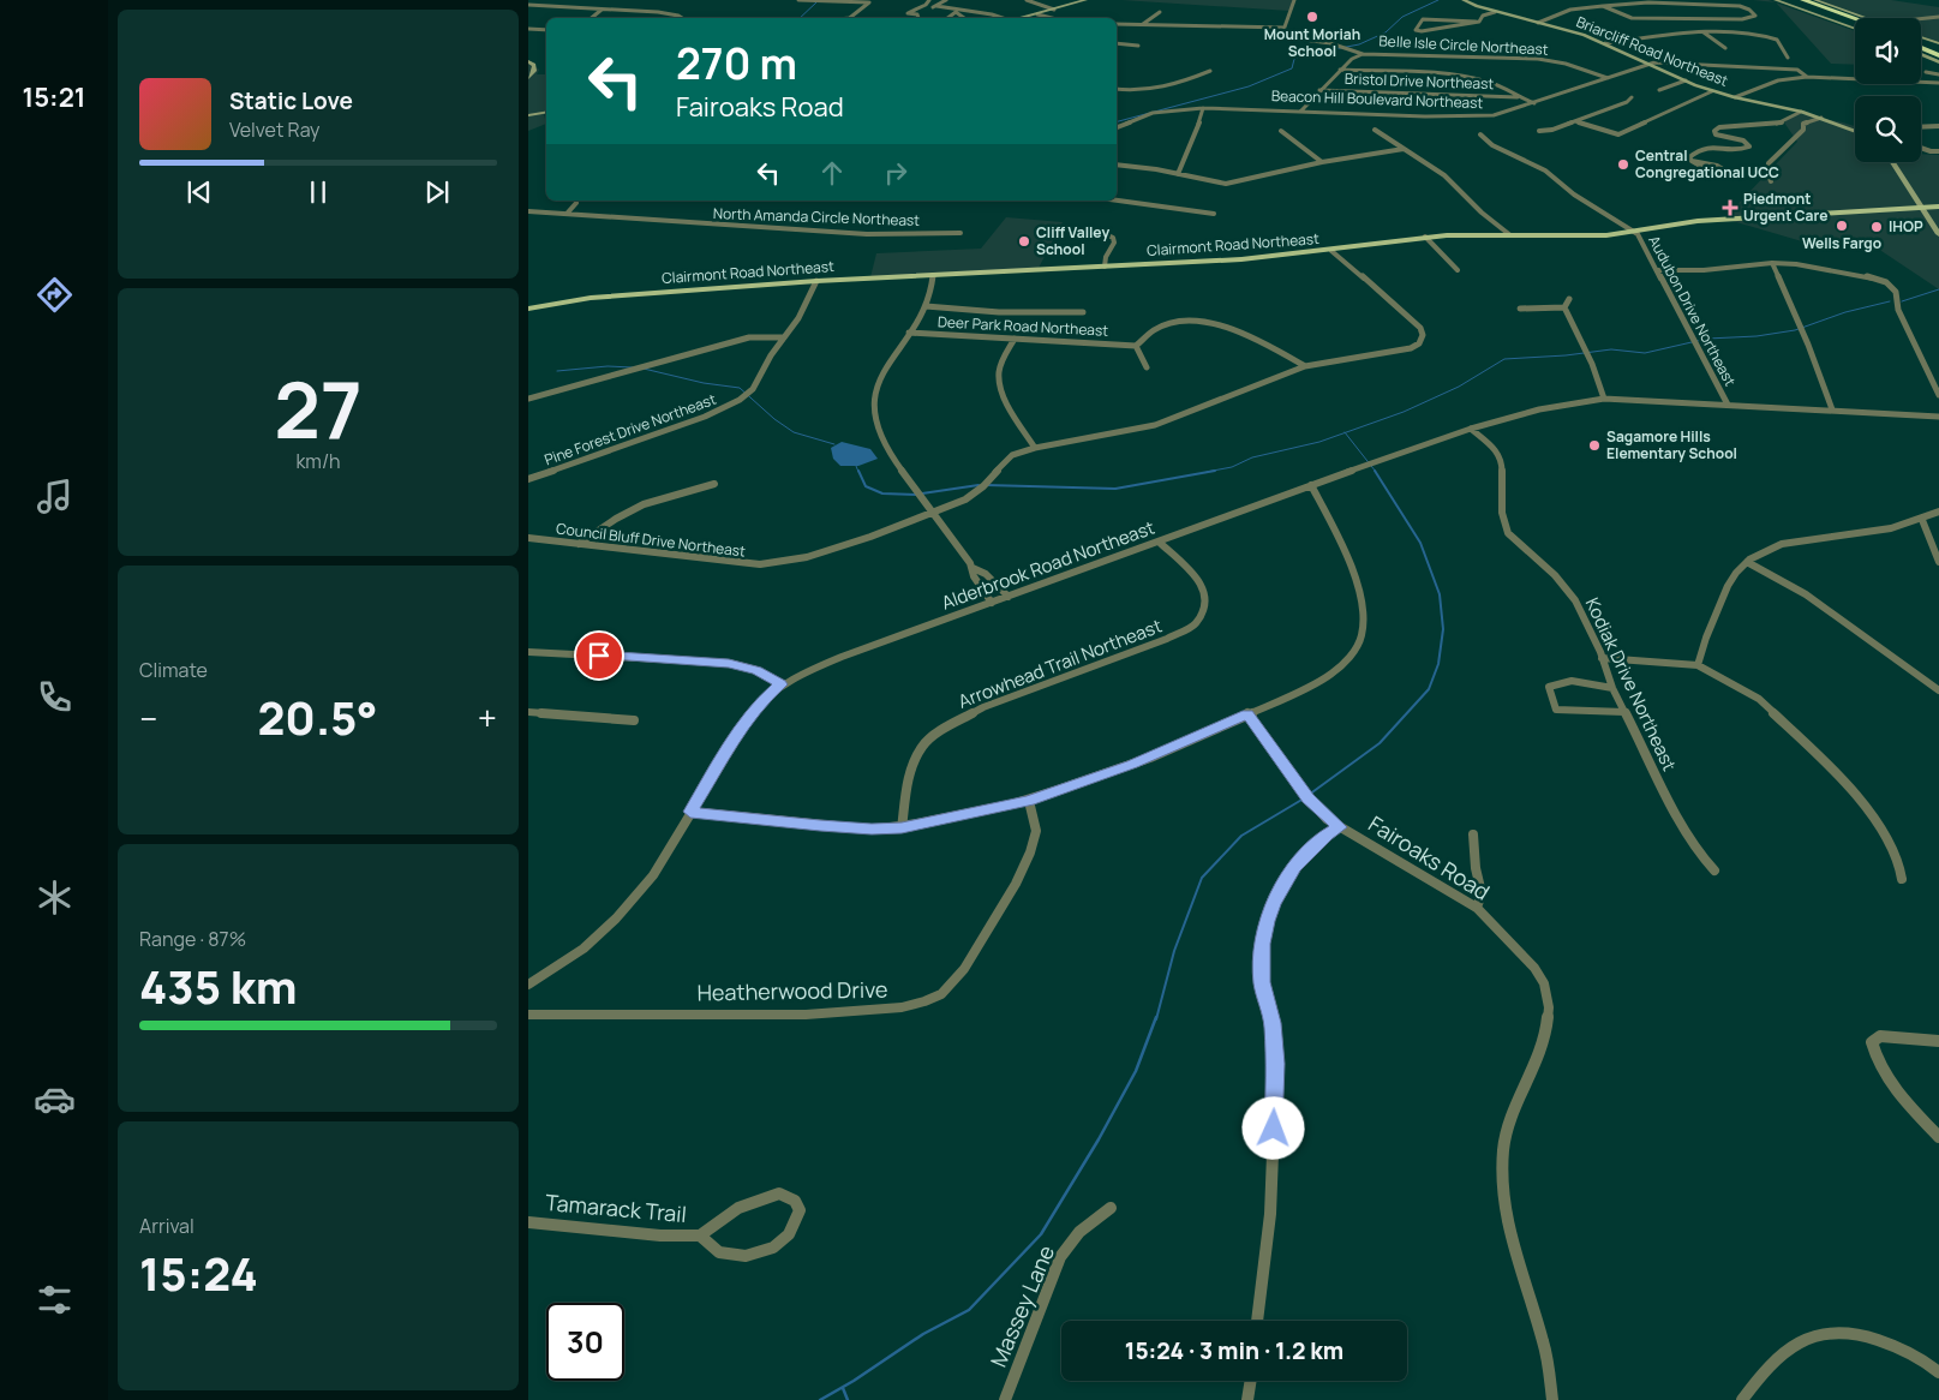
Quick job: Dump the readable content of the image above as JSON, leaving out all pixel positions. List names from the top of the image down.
{
  "streets": {
    "main road": ["Briarcliff Road Northeast", "Clairmont Road Northeast"],
    "street": [
      "Belle Isle Circle Northeast",
      "Bristol Drive Northeast",
      "Beacon Hill Boulevard Northeast",
      "North Amanda Circle Northeast",
      "Audubon Drive Northeast",
      "Deer Park Road Northeast",
      "Pine Forest Drive Northeast",
      "Council Bluff Drive Northeast",
      "Alderbrook Road Northeast",
      "Arrowhead Trail Northeast",
      "Kodiak Drive Northeast",
      "Fairoaks Road",
      "Heatherwood Drive",
      "Tamarack Trail",
      "Massey Lane"
    ]
  },
  "crossings": [
    ["Belle Isle Circle Northeast", "Bristol Drive Northeast"],
    ["Belle Isle Circle Northeast", "Beacon Hill Boulevard Northeast"],
    ["Briarcliff Road Northeast", "Beacon Hill Boulevard Northeast"],
    ["Clairmont Road Northeast", "Audubon Drive Northeast"],
    ["Clairmont Road Northeast", "Pine Forest Drive Northeast"],
    ["Clairmont Road Northeast", "Council Bluff Drive Northeast"],
    ["Audubon Drive Northeast", "Alderbrook Road Northeast"],
    ["Alderbrook Road Northeast", "Arrowhead Trail Northeast"],
    ["Alderbrook Road Northeast", "Kodiak Drive Northeast"]
  ],
  "places": {
    "other": [
      "Mount Moriah School",
      "Central Congregational UCC",
      "Wells Fargo",
      "IHOP",
      "Cliff Valley School",
      "Sagamore Hills Elementary School"
    ],
    "health": ["Piedmont Urgent Care"]
  },
  "page": {
    "tabs": "15:21",
    "turn": ["270 m", "Fairoaks Road"],
    "song": ["Static Love", "Velvet Ray"],
    "tile": [
      ["27", "km/h"],
      "Climate",
      ["Range · 87%", "435 km"],
      ["Arrival", "15:24"]
    ],
    "heat": ["−", "20.5°", "+"],
    "limit": "30",
    "trip": "15:24 · 3 min · 1.2 km"
  }
}
